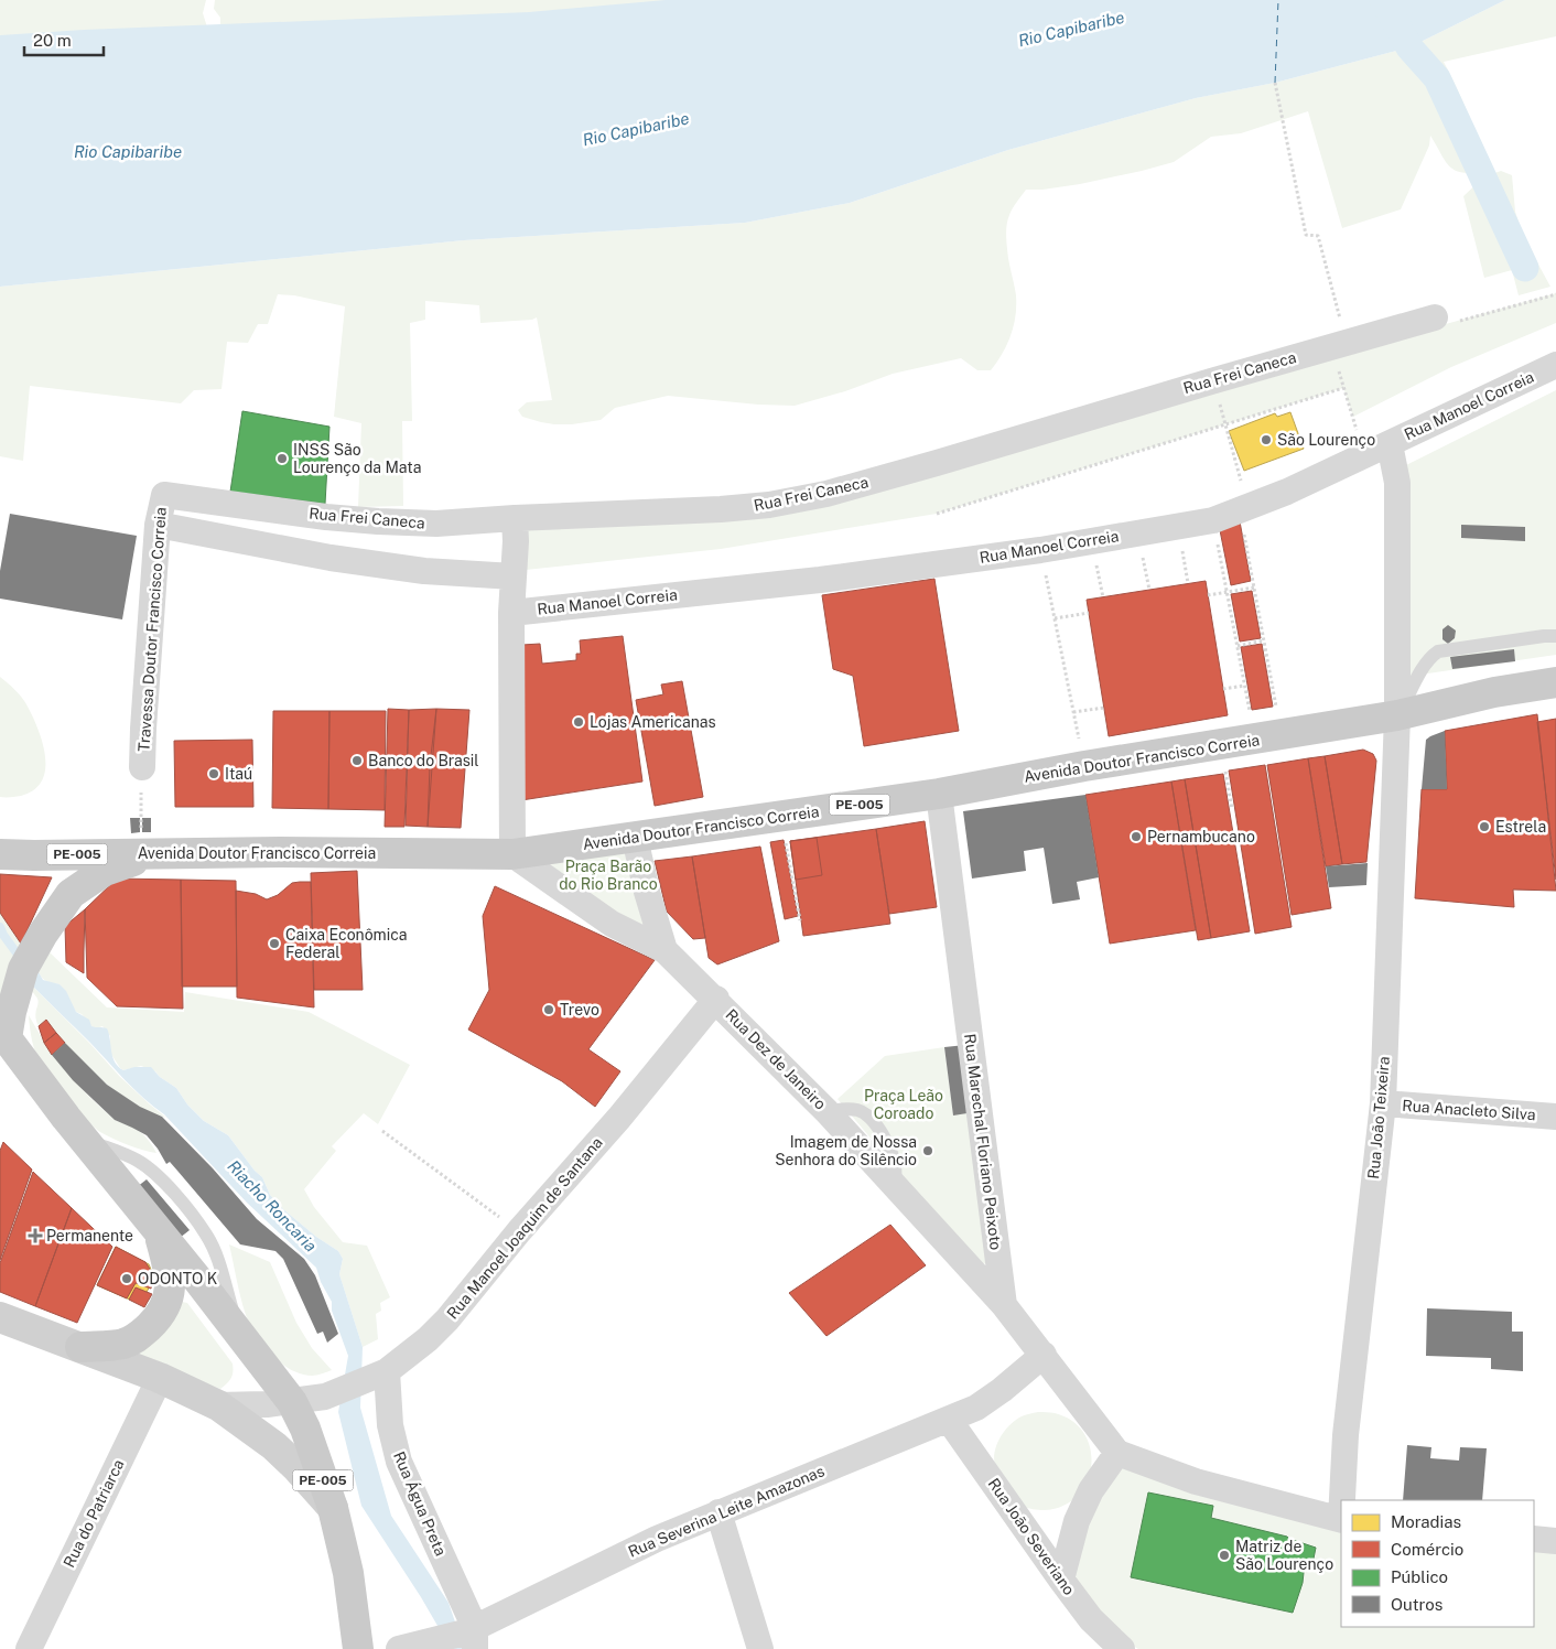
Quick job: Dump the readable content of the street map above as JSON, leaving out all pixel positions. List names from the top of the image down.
{
  "streets": {
    "main road": ["Avenida Doutor Francisco Correia", "PE-005"],
    "street": [
      "Rua Frei Caneca",
      "Rua Manoel Correia",
      "Travessa Doutor Francisco Correia",
      "Rua Dez de Janeiro",
      "Rua Anacleto Silva",
      "Rua João Teixeira",
      "Rua Marechal Floriano Peixoto",
      "Rua Manoel Joaquim de Santana",
      "Rua Água Preta",
      "Rua Severina Leite Amazonas",
      "Rua do Patriarca",
      "Rua João Severiano"
    ]
  },
  "crossings": [
    ["Rua Frei Caneca", "Travessa Doutor Francisco Correia"],
    ["Rua Manoel Correia", "Rua João Teixeira"],
    ["Avenida Doutor Francisco Correia", "Rua Dez de Janeiro"],
    ["Avenida Doutor Francisco Correia", "Rua João Teixeira"],
    ["Avenida Doutor Francisco Correia", "Rua Marechal Floriano Peixoto"],
    ["PE-005", "Rua Manoel Joaquim de Santana"],
    ["Rua Dez de Janeiro", "Rua Marechal Floriano Peixoto"],
    ["Rua Dez de Janeiro", "Rua Manoel Joaquim de Santana"],
    ["Rua Anacleto Silva", "Rua João Teixeira"],
    ["Rua Manoel Joaquim de Santana", "Rua Água Preta"],
    ["Rua Água Preta", "Rua Severina Leite Amazonas"],
    ["Rua Severina Leite Amazonas", "Rua João Severiano"]
  ],
  "water": ["Rio Capibaribe", "Riacho Roncaria"],
  "parks": ["Praça Barão do Rio Branco", "Praça Leão Coroado"],
  "places": {
    "other": [
      "São Lourenço",
      "INSS São Lourenço da Mata",
      "Lojas Americanas",
      "Banco do Brasil",
      "Itaú",
      "Estrela",
      "Pernambucano",
      "Caixa Econômica Federal",
      "Trevo",
      "Imagem de Nossa Senhora do Silêncio",
      "ODONTO K",
      "Matriz de São Lourenço"
    ],
    "health": ["Permanente"]
  },
  "legend": [
    "Moradias",
    "Comércio",
    "Público",
    "Outros"
  ],
  "scale_bar": "20 m"
}
